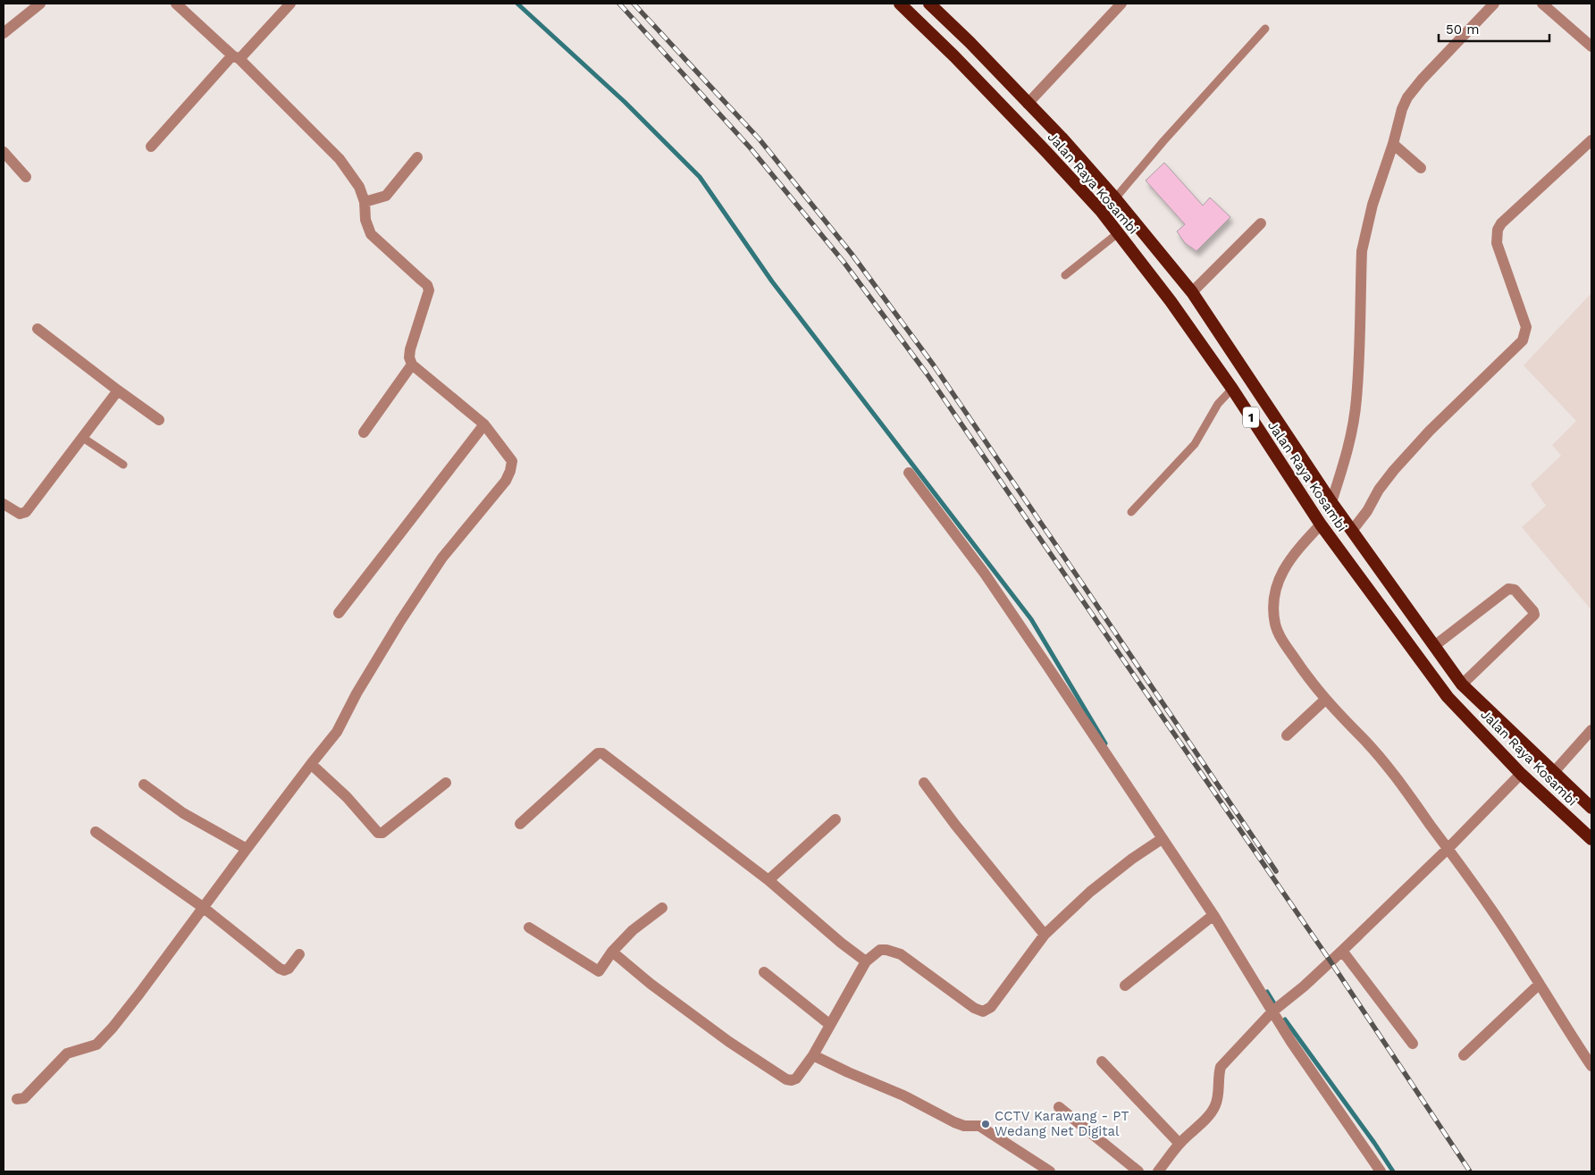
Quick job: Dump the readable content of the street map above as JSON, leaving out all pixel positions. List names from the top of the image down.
{
  "streets": {
    "highway": ["Jalan Raya Kosambi", "1"]
  },
  "places": ["CCTV Karawang - PT Wedang Net Digital"],
  "scale_bar": "50 m"
}
